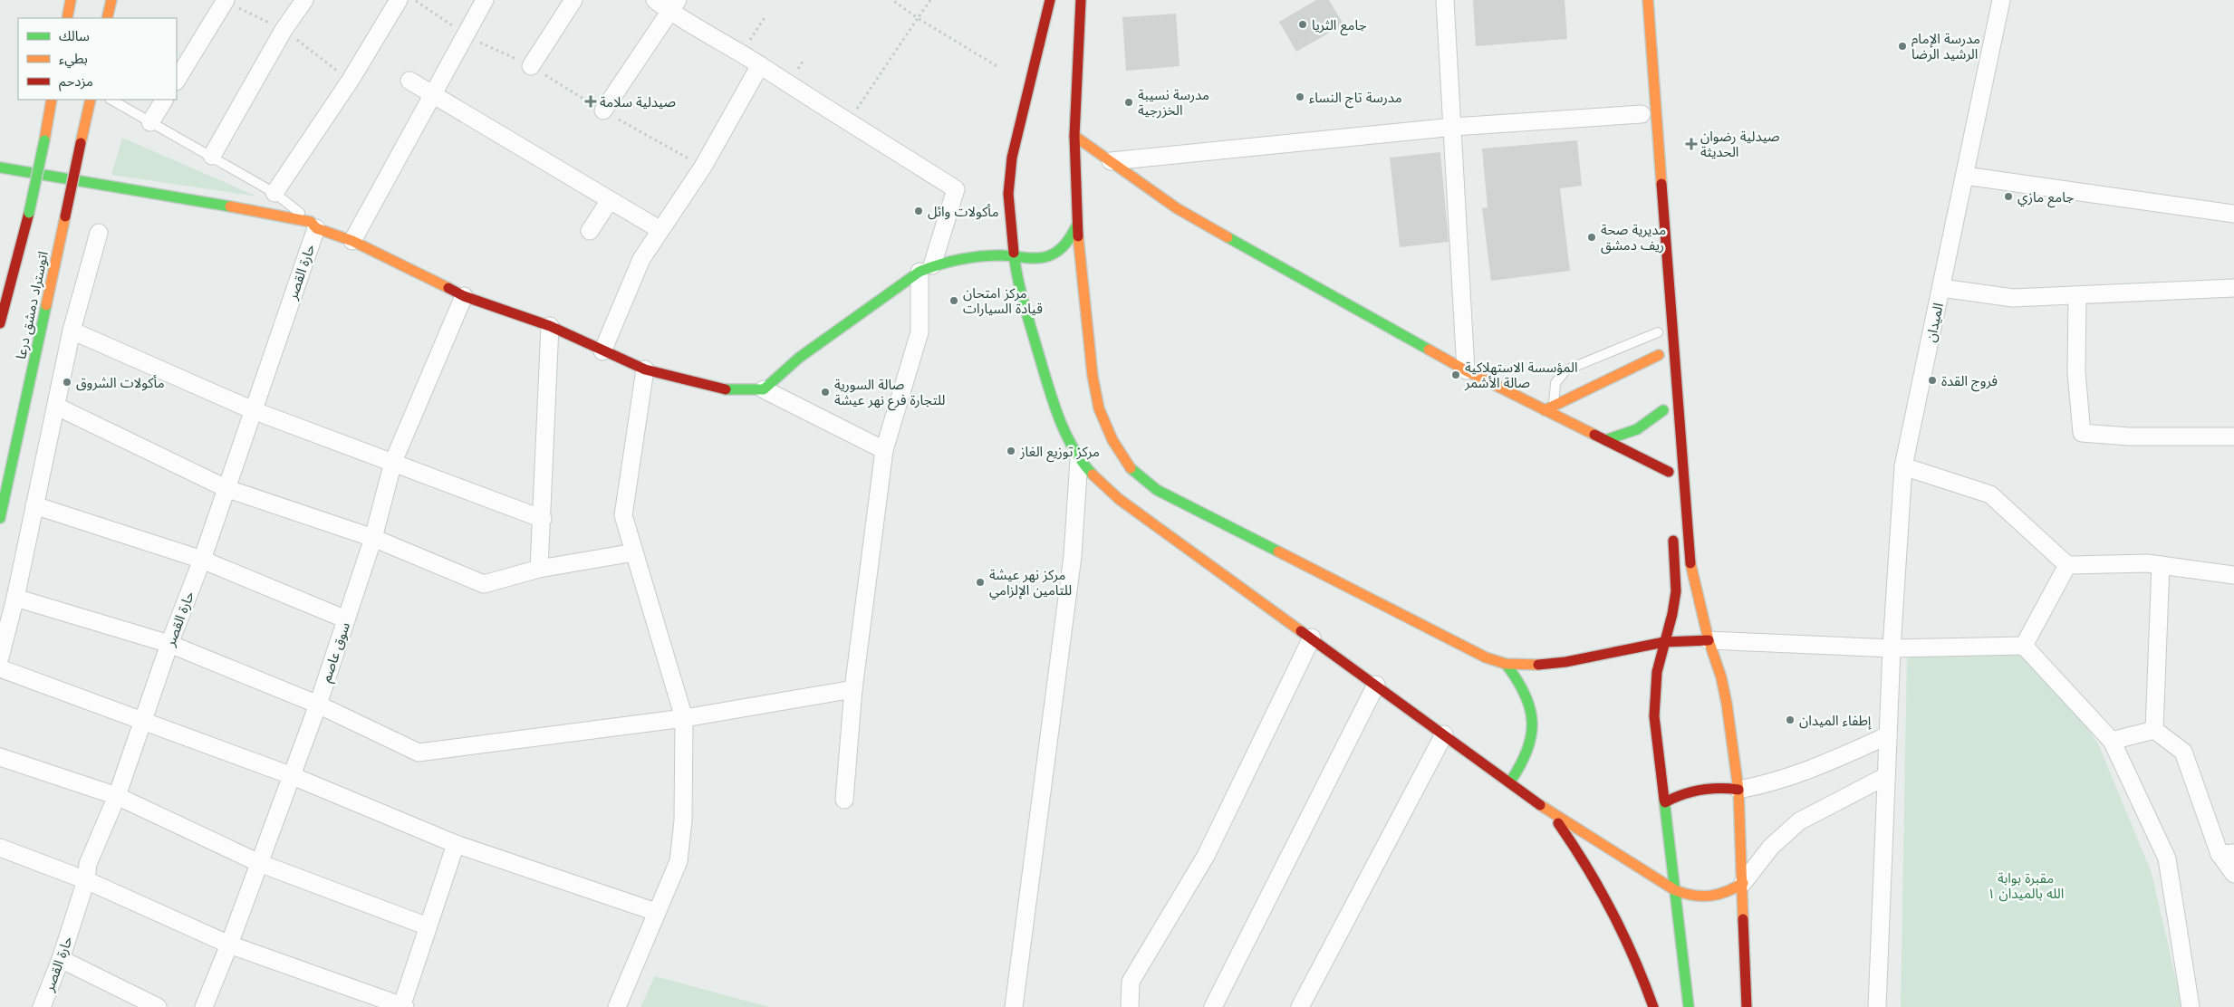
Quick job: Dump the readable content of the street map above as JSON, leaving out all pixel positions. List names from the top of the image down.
{
  "streets": {
    "main road": ["اتوستراد دمشق درعا"],
    "street": ["حارة القصر", "الميدان", "سوق عاصم"]
  },
  "parks": ["مقبرة بوابة الله بالميدان ١"],
  "places": {
    "other": [
      "جامع الثريا",
      "مدرسة الإمام الرشيد الرضا",
      "مدرسة تاج النساء",
      "مدرسة نسيبة الخزرجية",
      "جامع مازي",
      "مأكولات وائل",
      "مديرية صحة ريف دمشق",
      "مركز امتحان قيادة السيارات",
      "المؤسسة الاستهلاكية صالة الأشمر",
      "فروج القدة",
      "مأكولات الشروق",
      "صالة السورية للتجارة فرع نهر عيشة",
      "مركز توزيع الغاز",
      "مركز نهر عيشة للتامين الإلزامي",
      "إطفاء الميدان"
    ],
    "health": ["صيدلية سلامة", "صيدلية رضوان الحديثة"]
  },
  "legend": ["سالك", "بطيء", "مزدحم"]
}
